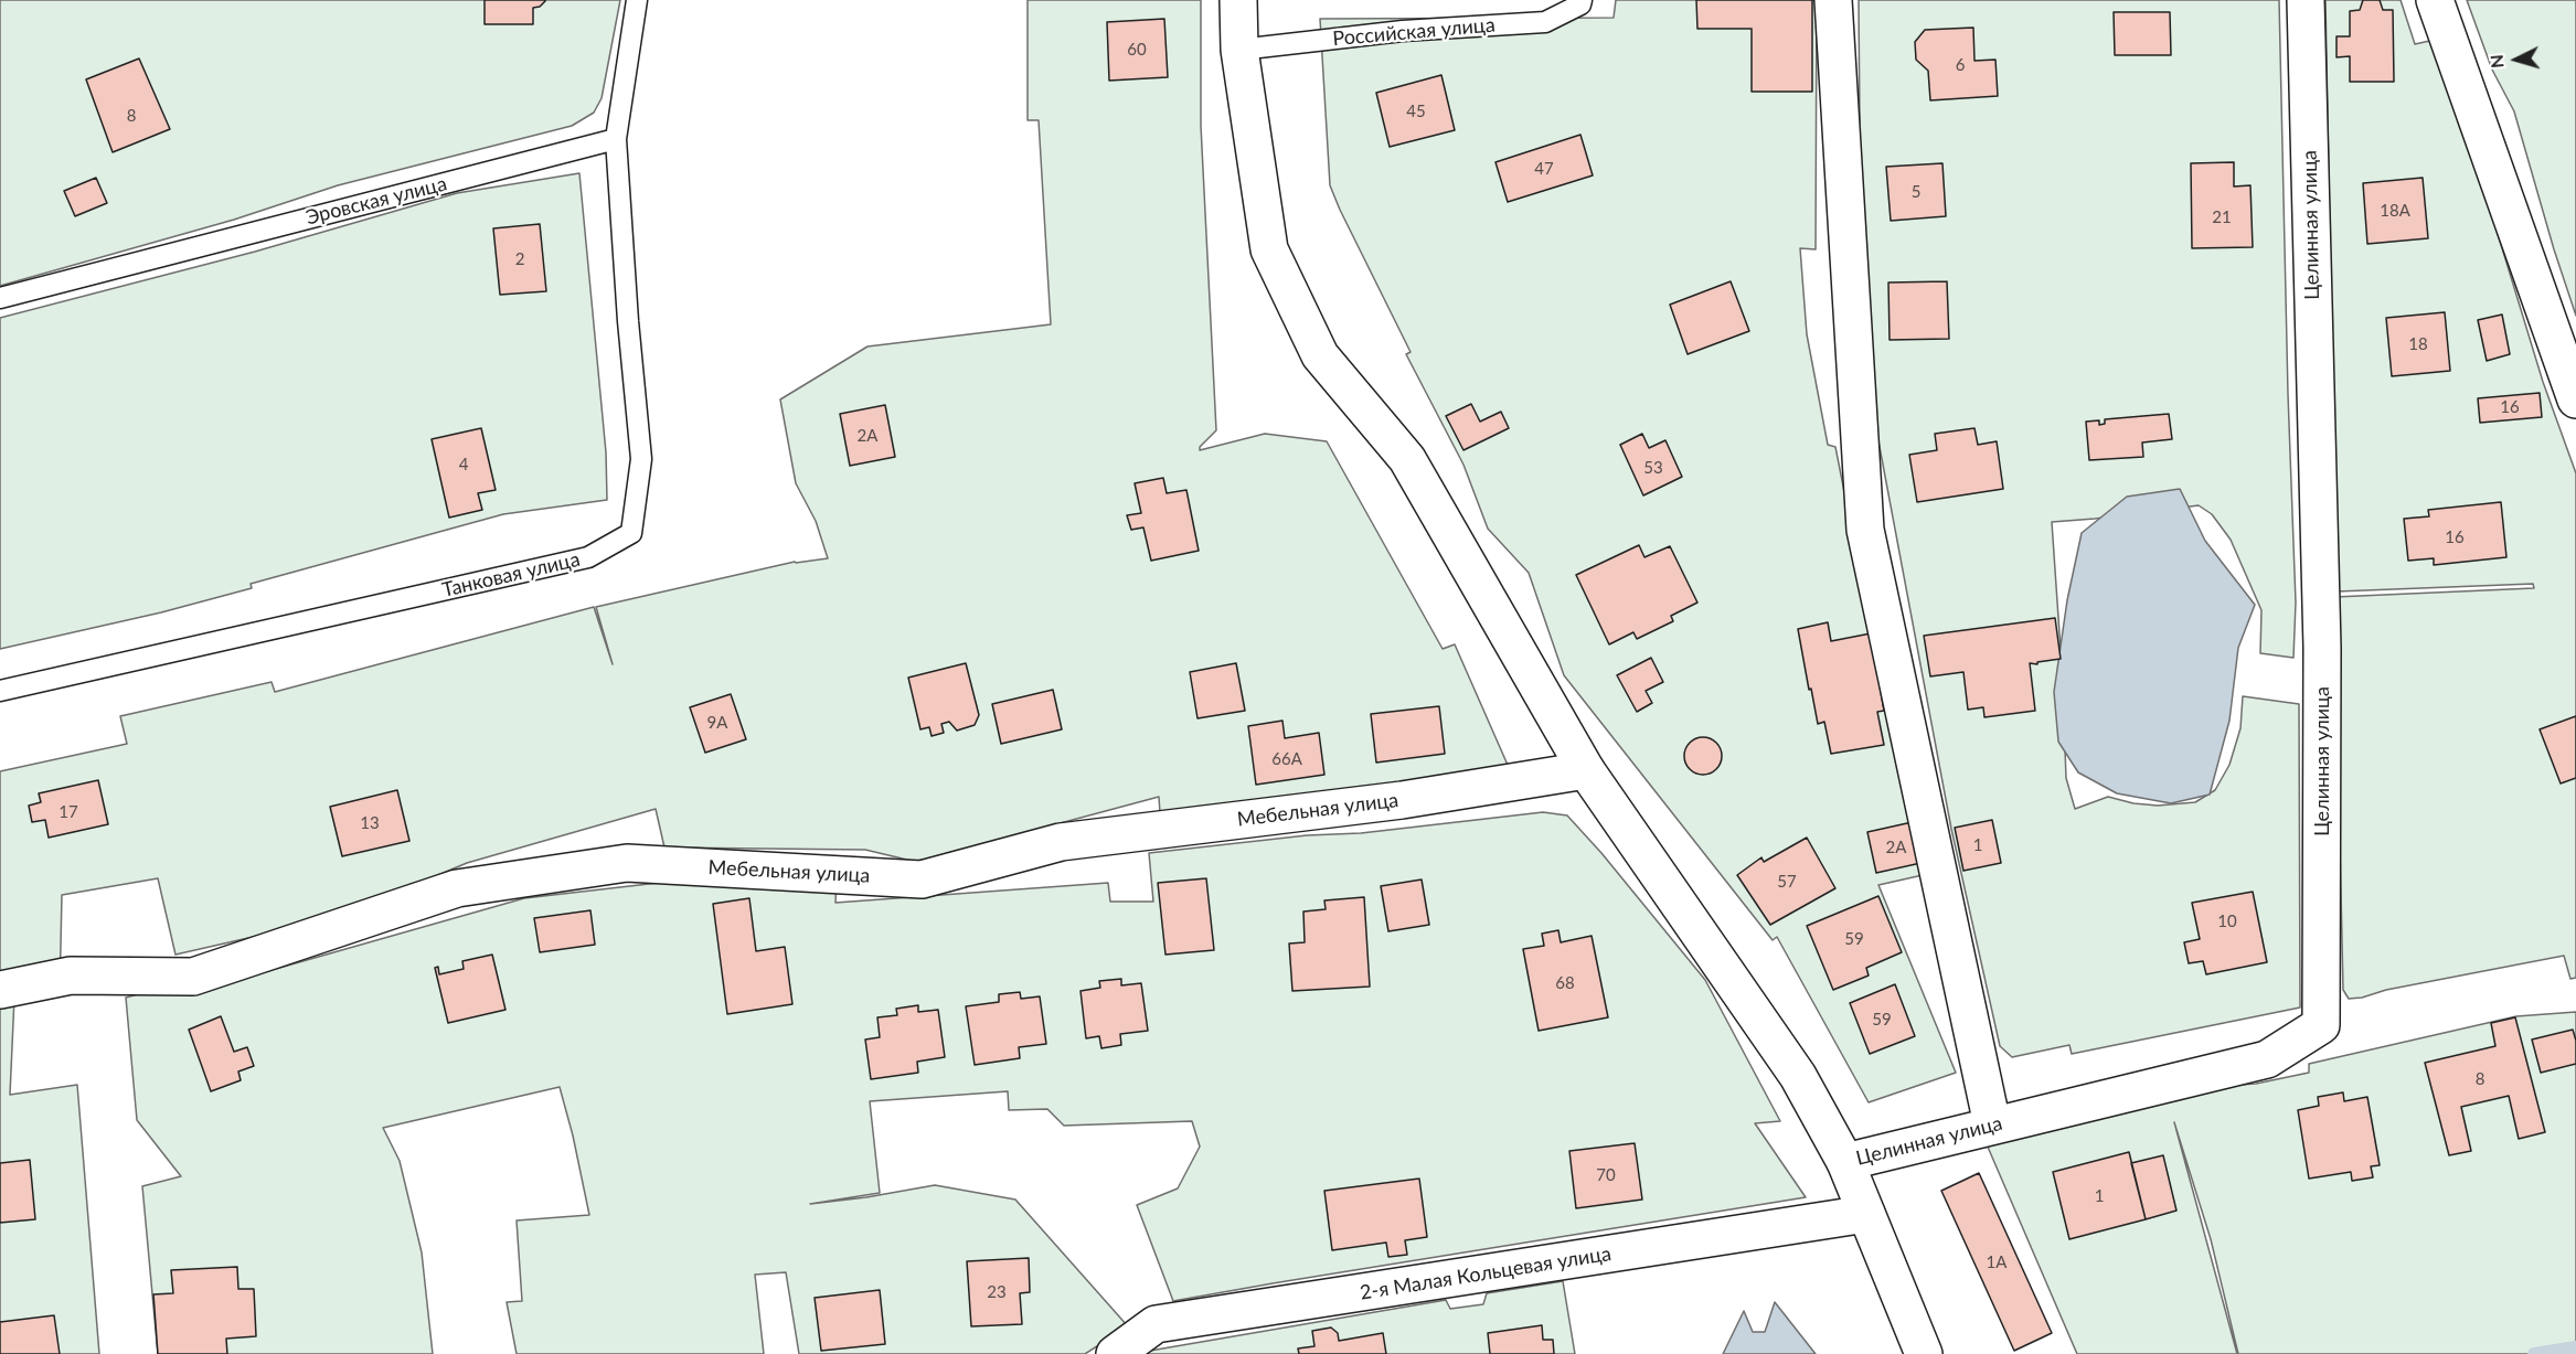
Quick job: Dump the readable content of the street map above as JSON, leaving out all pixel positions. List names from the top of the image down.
{
  "streets": {
    "street": ["Целинная улица", "Мебельная улица", "2-я Малая Кольцевая улица"],
    "lane": ["Российская улица", "Эровская улица", "Танковая улица"]
  },
  "crossings": [
    ["Эровская улица", "Танковая улица"]
  ],
  "house_numbers": [
    "60",
    "6",
    "45",
    "8",
    "47",
    "5",
    "18А",
    "21",
    "2",
    "18",
    "16",
    "2А",
    "4",
    "53",
    "16",
    "9А",
    "66А",
    "17",
    "13",
    "1",
    "2А",
    "57",
    "10",
    "59",
    "68",
    "59",
    "8",
    "70",
    "1",
    "1А",
    "23"
  ],
  "north": "left"
}
